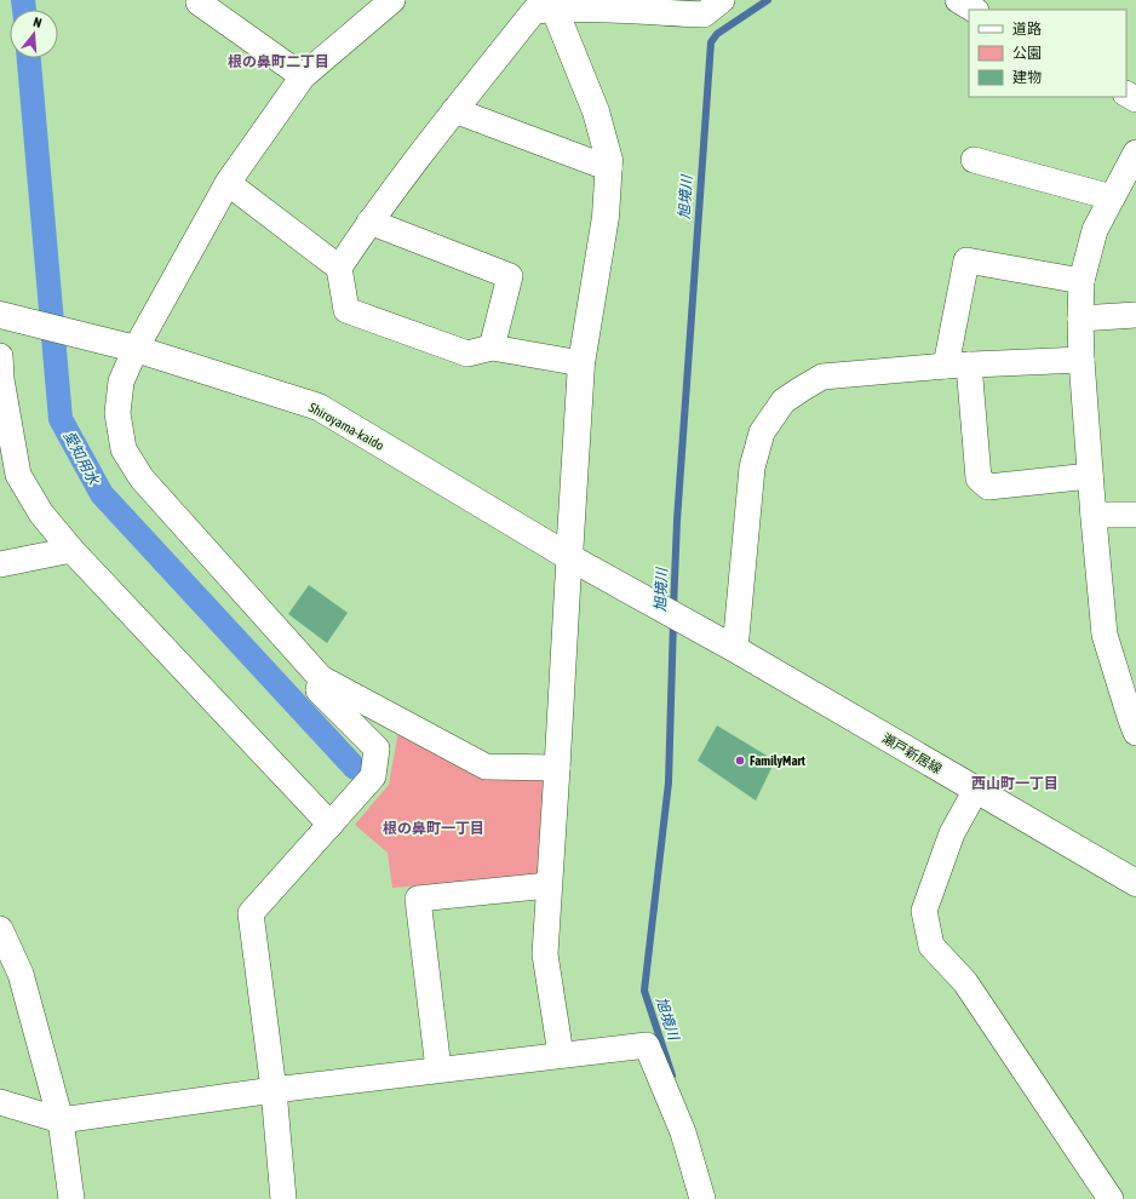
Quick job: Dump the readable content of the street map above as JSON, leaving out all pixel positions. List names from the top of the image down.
{
  "streets": {
    "street": ["Shiroyama-kaido", "瀬戸新居線"]
  },
  "crossings": [
    ["Shiroyama-kaido", "瀬戸新居線"]
  ],
  "districts": ["根の鼻町二丁目", "西山町一丁目", "根の鼻町一丁目"],
  "water": ["旭境川", "愛知用水"],
  "places": ["FamilyMart"],
  "legend": ["道路", "公園", "建物"],
  "north": "top"
}
